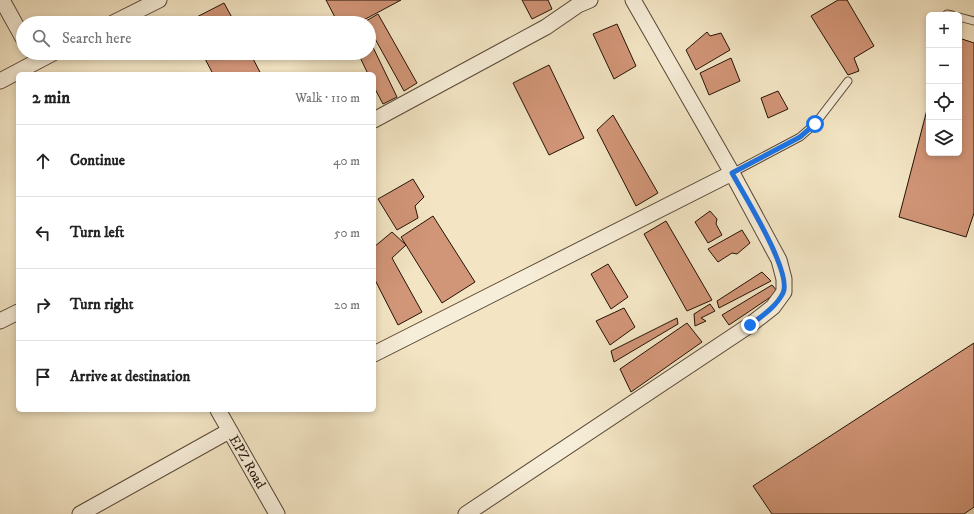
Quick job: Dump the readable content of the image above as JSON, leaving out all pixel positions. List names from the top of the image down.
{
  "streets": {
    "street": ["EPZ Road"]
  },
  "page": {
    "map_buttons": ["+", "−"],
    "search": "Search here",
    "heading": ["2 min", "Walk · 110 m"],
    "list": [
      ["Continue", "40 m"],
      ["Turn left", "50 m"],
      ["Turn right", "20 m"],
      "Arrive at destination"
    ]
  }
}
